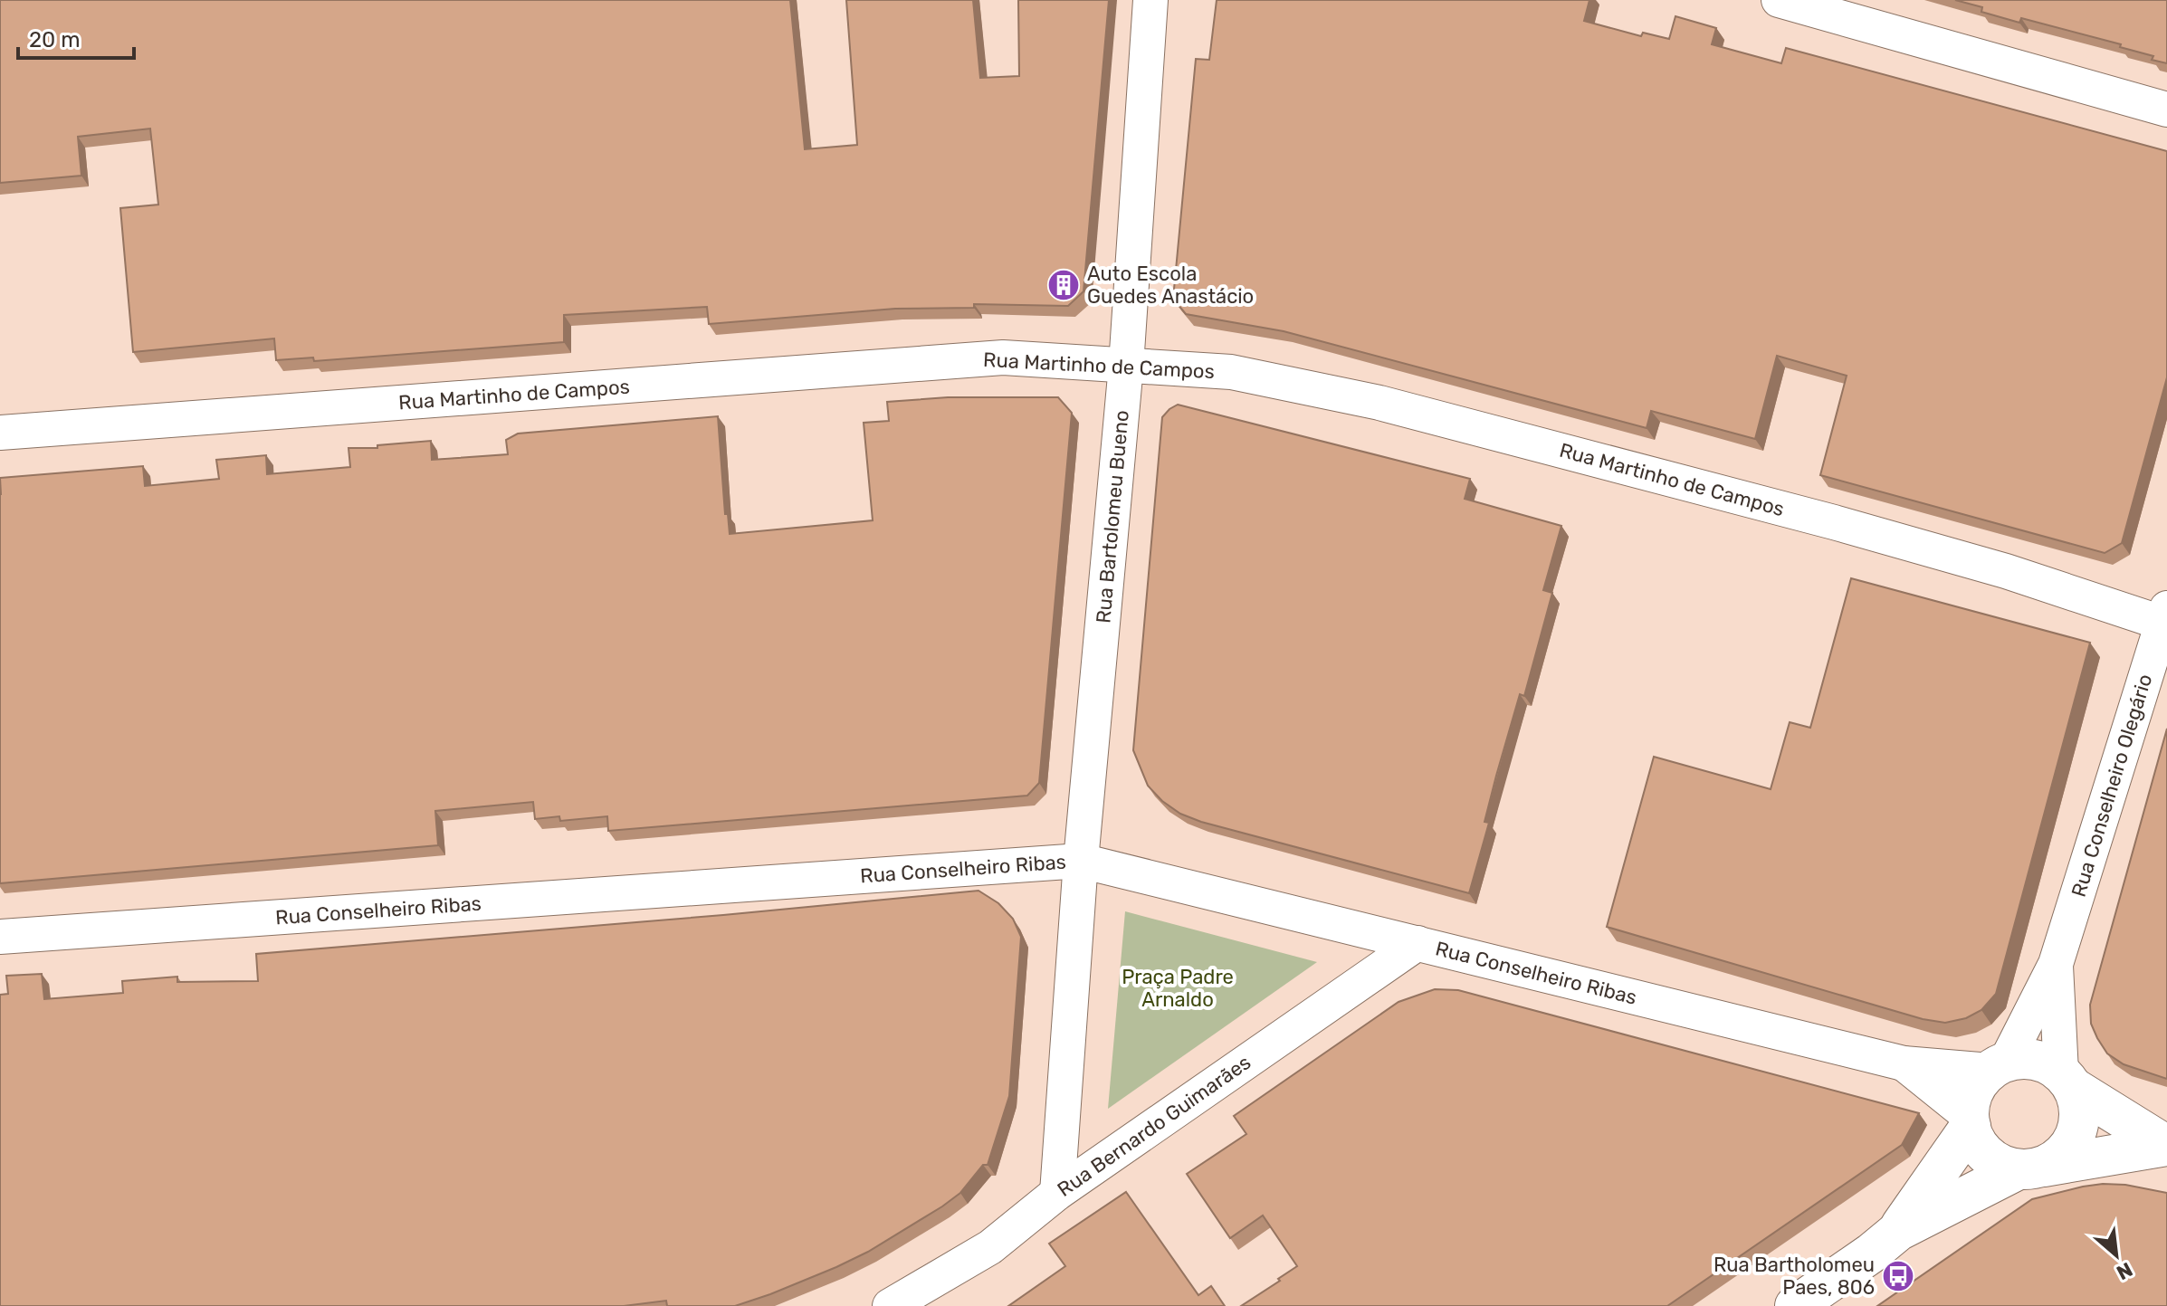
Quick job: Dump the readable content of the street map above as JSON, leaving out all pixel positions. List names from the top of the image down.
{
  "streets": {
    "street": [
      "Rua Martinho de Campos",
      "Rua Bartolomeu Bueno",
      "Rua Conselheiro Olegário",
      "Rua Conselheiro Ribas",
      "Rua Bernardo Guimarães"
    ]
  },
  "crossings": [
    ["Rua Martinho de Campos", "Rua Bartolomeu Bueno"],
    ["Rua Martinho de Campos", "Rua Conselheiro Olegário"],
    ["Rua Bartolomeu Bueno", "Rua Conselheiro Ribas"],
    ["Rua Conselheiro Olegário", "Rua Conselheiro Ribas"],
    ["Rua Conselheiro Ribas", "Rua Bernardo Guimarães"]
  ],
  "parks": ["Praça Padre Arnaldo"],
  "places": {
    "building": ["Auto Escola Guedes Anastácio"],
    "bus stop": ["Rua Bartholomeu Paes, 806"]
  },
  "scale_bar": "20 m",
  "north": "bottom right"
}
